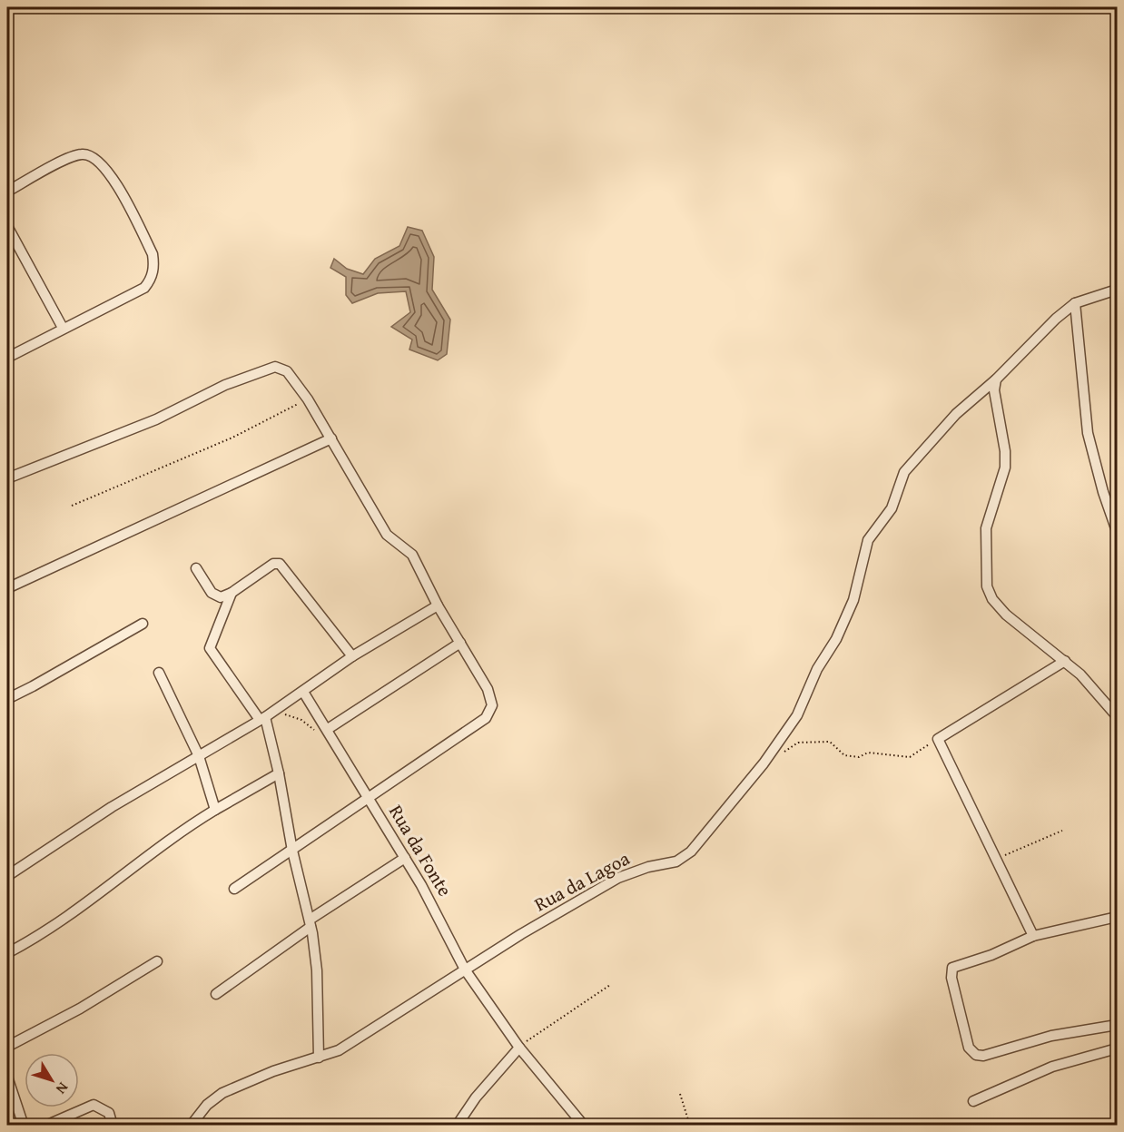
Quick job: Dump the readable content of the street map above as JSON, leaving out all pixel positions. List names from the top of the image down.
{
  "streets": {
    "street": ["Rua da Fonte", "Rua da Lagoa"]
  },
  "crossings": [
    ["Rua da Fonte", "Rua da Lagoa"]
  ],
  "north": "bottom right"
}
